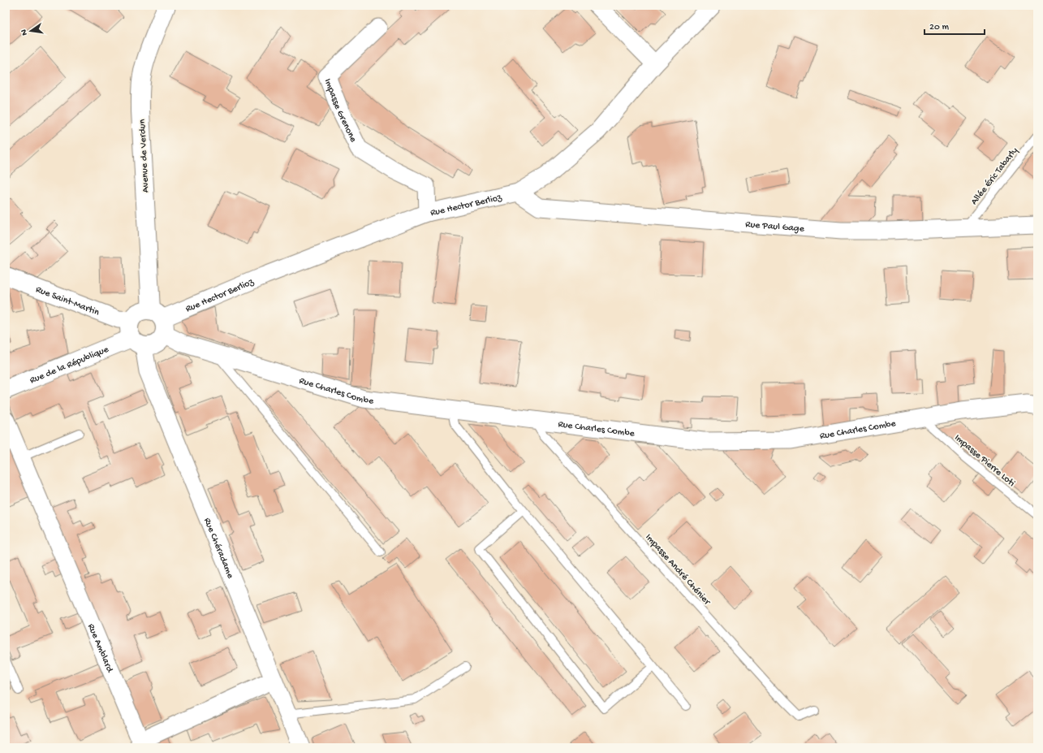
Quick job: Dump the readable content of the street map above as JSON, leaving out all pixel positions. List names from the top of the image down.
{
  "streets": {
    "street": [
      "Impasse Grenone",
      "Avenue de Verdun",
      "Rue Hector Berlioz",
      "Rue Paul Gage",
      "Rue Saint-Martin",
      "Rue de la République",
      "Rue Charles Combe",
      "Rue Chéradame",
      "Rue Amblard"
    ],
    "lane": ["Allée Éric Tabarly", "Impasse Pierre Loti", "Impasse André Chénier"]
  },
  "crossings": [
    ["Impasse Grenone", "Rue Hector Berlioz"],
    ["Avenue de Verdun", "Rue Hector Berlioz"],
    ["Avenue de Verdun", "Rue Charles Combe"],
    ["Allée Éric Tabarly", "Rue Paul Gage"],
    ["Rue Hector Berlioz", "Rue Paul Gage"],
    ["Rue Hector Berlioz", "Rue Charles Combe"],
    ["Rue Saint-Martin", "Rue de la République"],
    ["Rue Saint-Martin", "Rue Chéradame"],
    ["Rue de la République", "Rue Chéradame"],
    ["Rue Charles Combe", "Impasse Pierre Loti"],
    ["Rue Charles Combe", "Impasse André Chénier"],
    ["Rue Chéradame", "Rue Amblard"]
  ],
  "scale_bar": "20 m",
  "north": "left"
}
